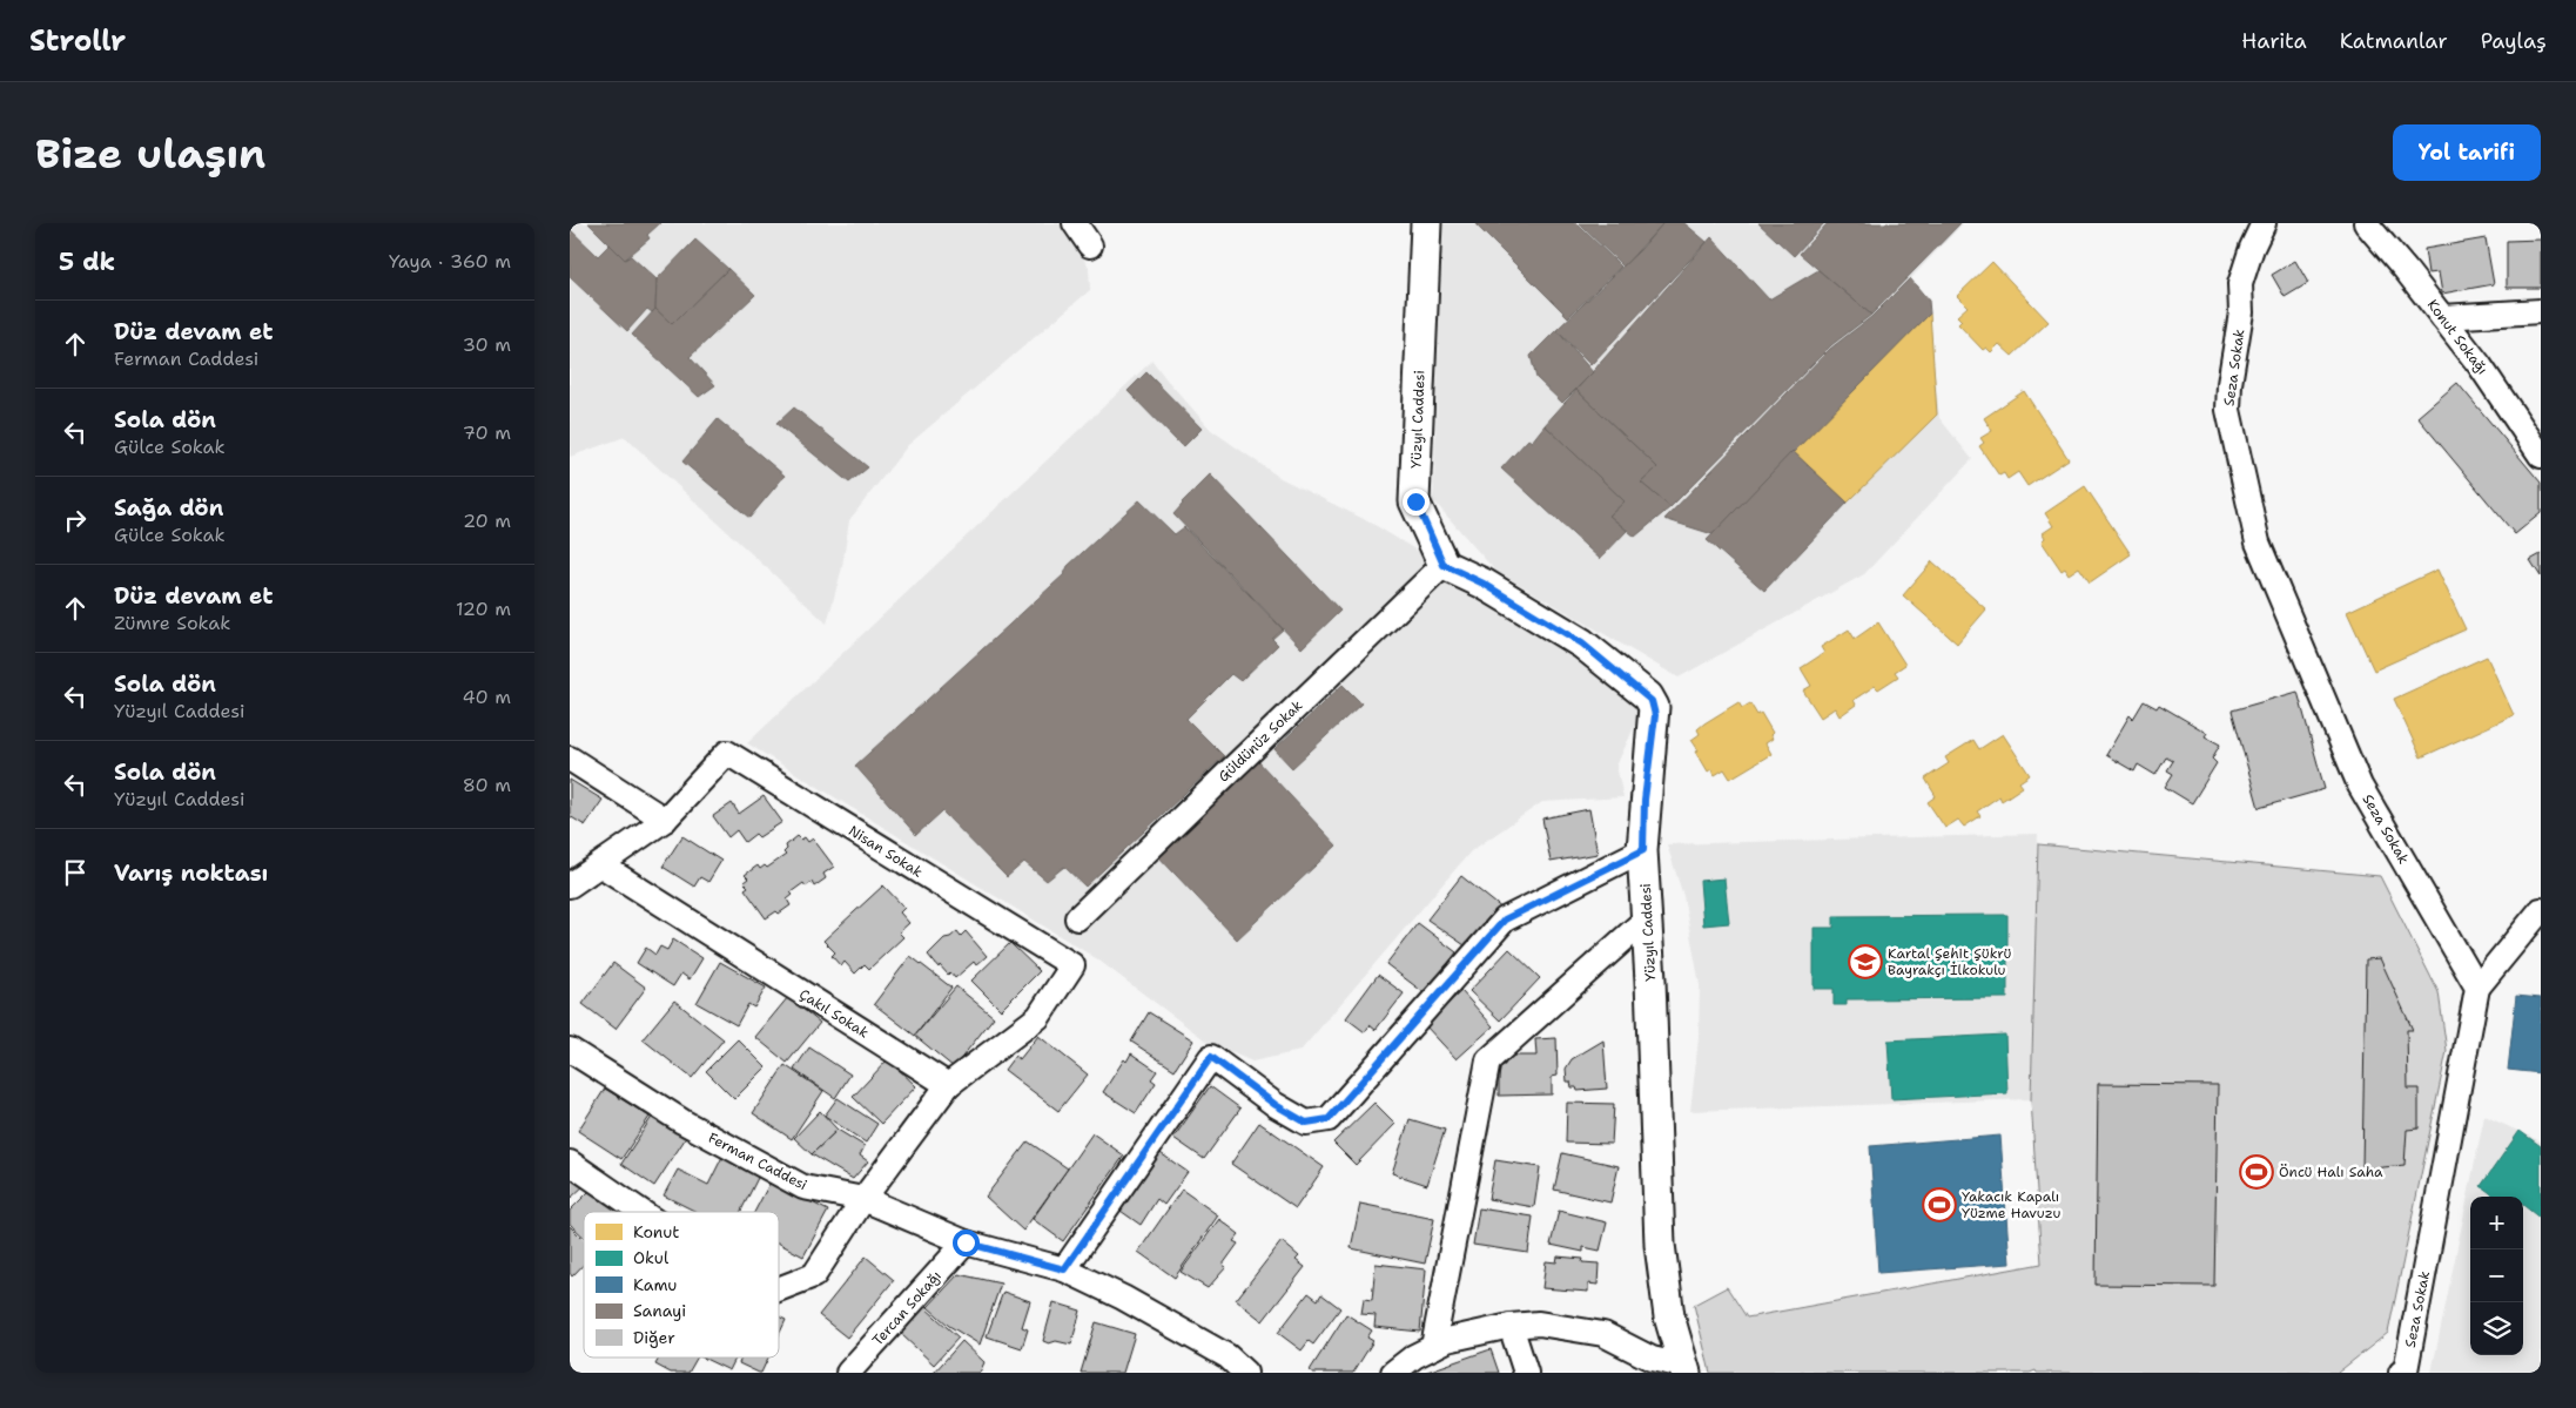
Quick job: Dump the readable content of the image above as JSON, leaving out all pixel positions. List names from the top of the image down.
{
  "streets": {
    "street": [
      "Konut Sokağı",
      "Seza Sokak",
      "Yüzyıl Caddesi",
      "Güldünüz Sokak",
      "Nisan Sokak",
      "Çakıl Sokak",
      "Ferman Caddesi",
      "Tercan Sokağı"
    ]
  },
  "crossings": [
    ["Yüzyıl Caddesi", "Güldünüz Sokak"],
    ["Nisan Sokak", "Çakıl Sokak"],
    ["Ferman Caddesi", "Tercan Sokağı"]
  ],
  "places": {
    "school or university": ["Kartal Şehit Şükrü Bayrakçı İlkokulu"],
    "sports": ["Öncü Halı Saha", "Yakacık Kapalı Yüzme Havuzu"]
  },
  "legend": [
    "Konut",
    "Okul",
    "Kamu",
    "Sanayi",
    "Diğer"
  ],
  "page": {
    "header": "Strollr",
    "nav": ["Harita", "Katmanlar", "Paylaş"],
    "buttons": "Yol tarifi",
    "title": "Bize ulaşın",
    "heading": ["5 dk", "Yaya · 360 m"],
    "list": [
      ["Düz devam et", "Ferman Caddesi", "30 m"],
      ["Sola dön", "Gülce Sokak", "70 m"],
      ["Sağa dön", "Gülce Sokak", "20 m"],
      ["Düz devam et", "Zümre Sokak", "120 m"],
      ["Sola dön", "Yüzyıl Caddesi", "40 m"],
      ["Sola dön", "Yüzyıl Caddesi", "80 m"],
      "Varış noktası"
    ],
    "map_buttons": ["+", "−"]
  }
}
